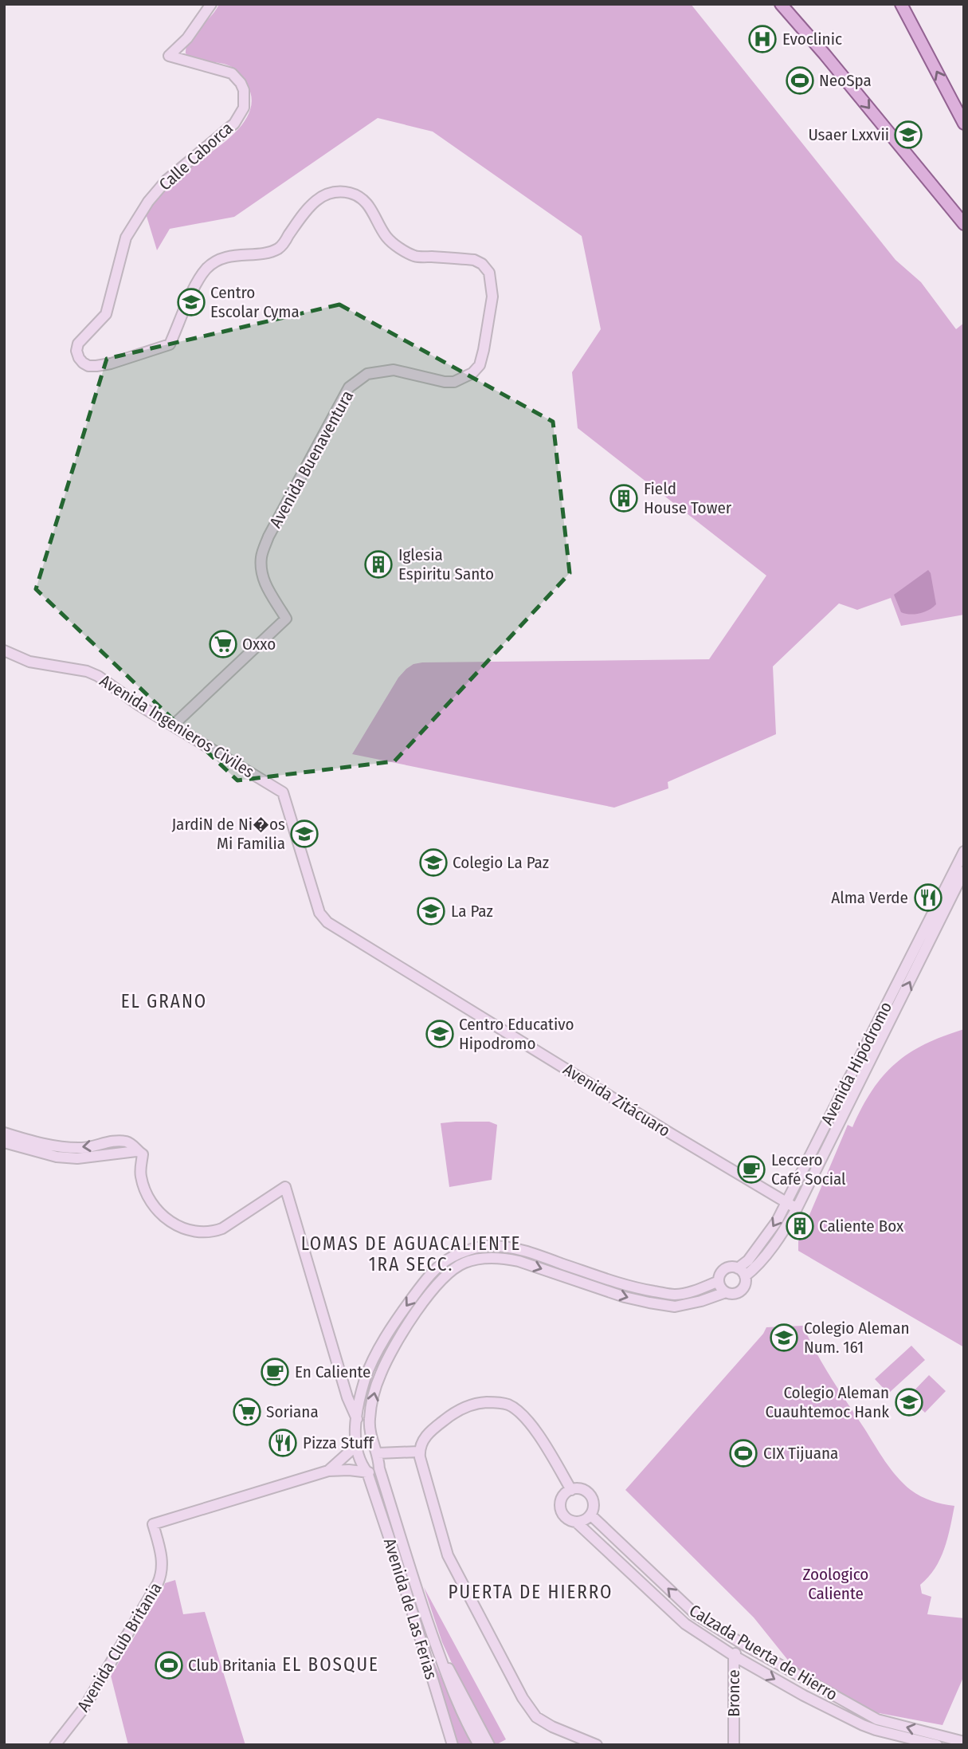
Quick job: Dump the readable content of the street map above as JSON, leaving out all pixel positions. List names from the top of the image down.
{
  "streets": {
    "street": [
      "Calle Caborca",
      "Avenida Buenaventura",
      "Avenida Ingenieros Civiles",
      "Avenida Hipódromo",
      "Avenida Zitácuaro",
      "Avenida de Las Ferias",
      "Avenida Club Britania",
      "Calzada Puerta de Hierro",
      "Bronce"
    ]
  },
  "crossings": [
    ["Calle Caborca", "Avenida Buenaventura"],
    ["Avenida Buenaventura", "Avenida Ingenieros Civiles"],
    ["Avenida Ingenieros Civiles", "Avenida Zitácuaro"],
    ["Avenida Hipódromo", "Avenida Zitácuaro"],
    ["Avenida de Las Ferias", "Avenida Club Britania"],
    ["Calzada Puerta de Hierro", "Bronce"]
  ],
  "districts": [
    "EL GRANO",
    "LOMAS DE AGUACALIENTE 1RA SECC.",
    "PUERTA DE HIERRO",
    "EL BOSQUE"
  ],
  "parks": ["Zoologico Caliente"],
  "places": {
    "hospital": ["Evoclinic"],
    "sports": ["NeoSpa", "CIX Tijuana", "Club Britania"],
    "school or university": [
      "Usaer Lxxvii",
      "Centro Escolar Cyma",
      "JardiN de Ni�os Mi Familia",
      "Colegio La Paz",
      "La Paz",
      "Centro Educativo Hipodromo",
      "Colegio Aleman Num. 161",
      "Colegio Aleman Cuauhtemoc Hank"
    ],
    "building": ["Field House Tower", "Iglesia Espiritu Santo", "Caliente Box"],
    "supermarket": ["Oxxo", "Soriana"],
    "restaurant": ["Alma Verde", "Pizza Stuff"],
    "cafe": ["Leccero Café Social", "En Caliente"]
  }
}
